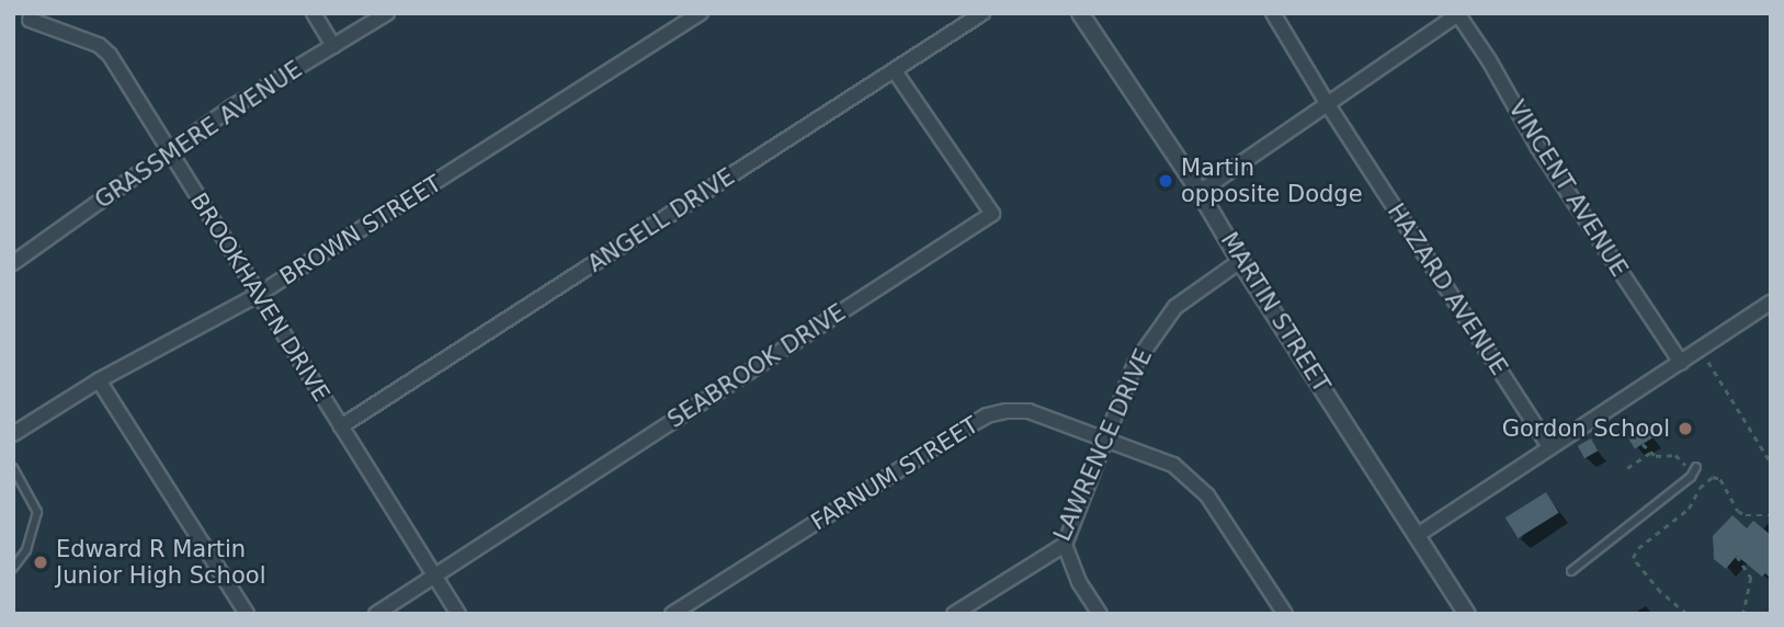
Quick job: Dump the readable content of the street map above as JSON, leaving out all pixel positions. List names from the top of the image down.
{
  "streets": {
    "street": [
      "GRASSMERE AVENUE",
      "VINCENT AVENUE",
      "ANGELL DRIVE",
      "BROWN STREET",
      "HAZARD AVENUE",
      "BROOKHAVEN DRIVE",
      "MARTIN STREET",
      "SEABROOK DRIVE",
      "LAWRENCE DRIVE",
      "FARNUM STREET"
    ]
  },
  "crossings": [
    ["GRASSMERE AVENUE", "BROOKHAVEN DRIVE"],
    ["ANGELL DRIVE", "BROOKHAVEN DRIVE"],
    ["ANGELL DRIVE", "SEABROOK DRIVE"],
    ["BROWN STREET", "BROOKHAVEN DRIVE"],
    ["BROOKHAVEN DRIVE", "SEABROOK DRIVE"],
    ["MARTIN STREET", "LAWRENCE DRIVE"],
    ["LAWRENCE DRIVE", "FARNUM STREET"]
  ],
  "places": ["Martin opposite Dodge", "Gordon School", "Edward R Martin Junior High School"]
}
